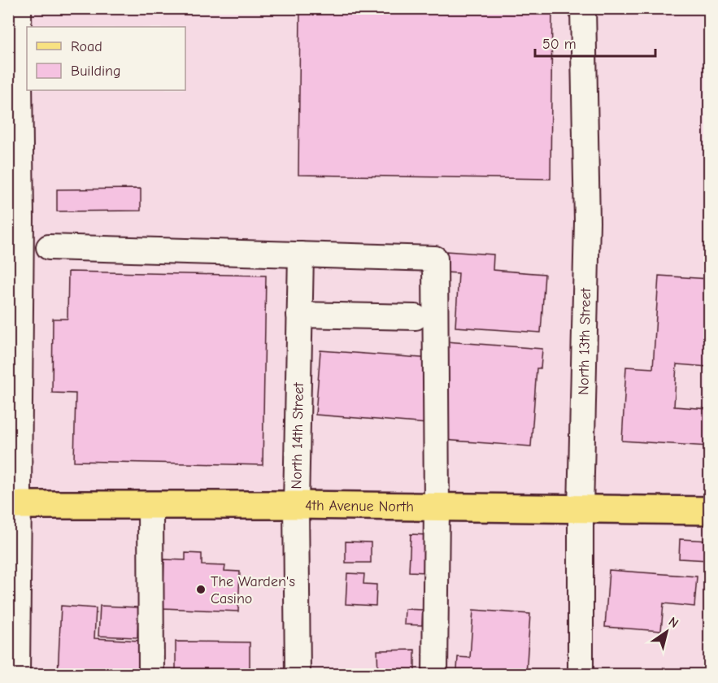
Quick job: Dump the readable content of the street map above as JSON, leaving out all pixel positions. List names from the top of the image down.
{
  "streets": {
    "main road": ["4th Avenue North"],
    "street": ["North 13th Street", "North 14th Street"]
  },
  "crossings": [
    ["North 13th Street", "4th Avenue North"],
    ["North 14th Street", "4th Avenue North"]
  ],
  "places": ["The Warden's Casino"],
  "legend": ["Road", "Building"],
  "scale_bar": "50 m",
  "north": "top right"
}
